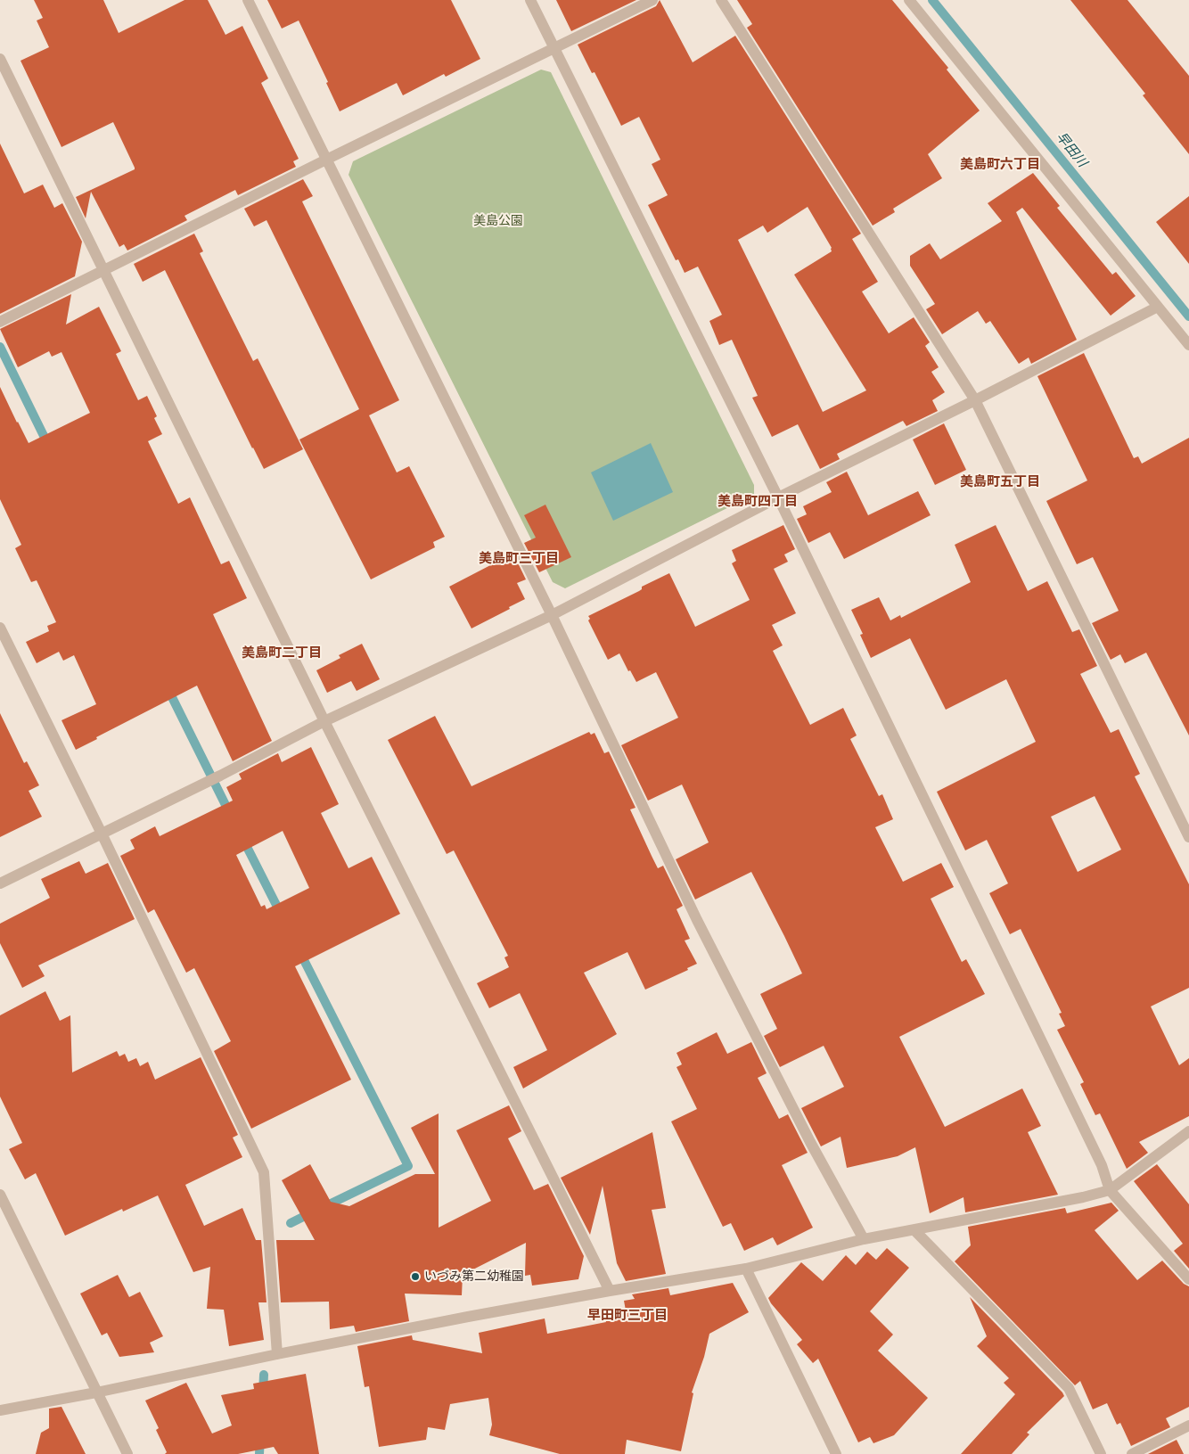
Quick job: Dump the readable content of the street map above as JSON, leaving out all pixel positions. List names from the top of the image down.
{
  "districts": [
    "美島町六丁目",
    "美島町五丁目",
    "美島町四丁目",
    "美島町三丁目",
    "美島町二丁目",
    "早田町三丁目"
  ],
  "water": ["早田川"],
  "parks": ["美島公園"],
  "places": ["いづみ第二幼稚園"]
}
